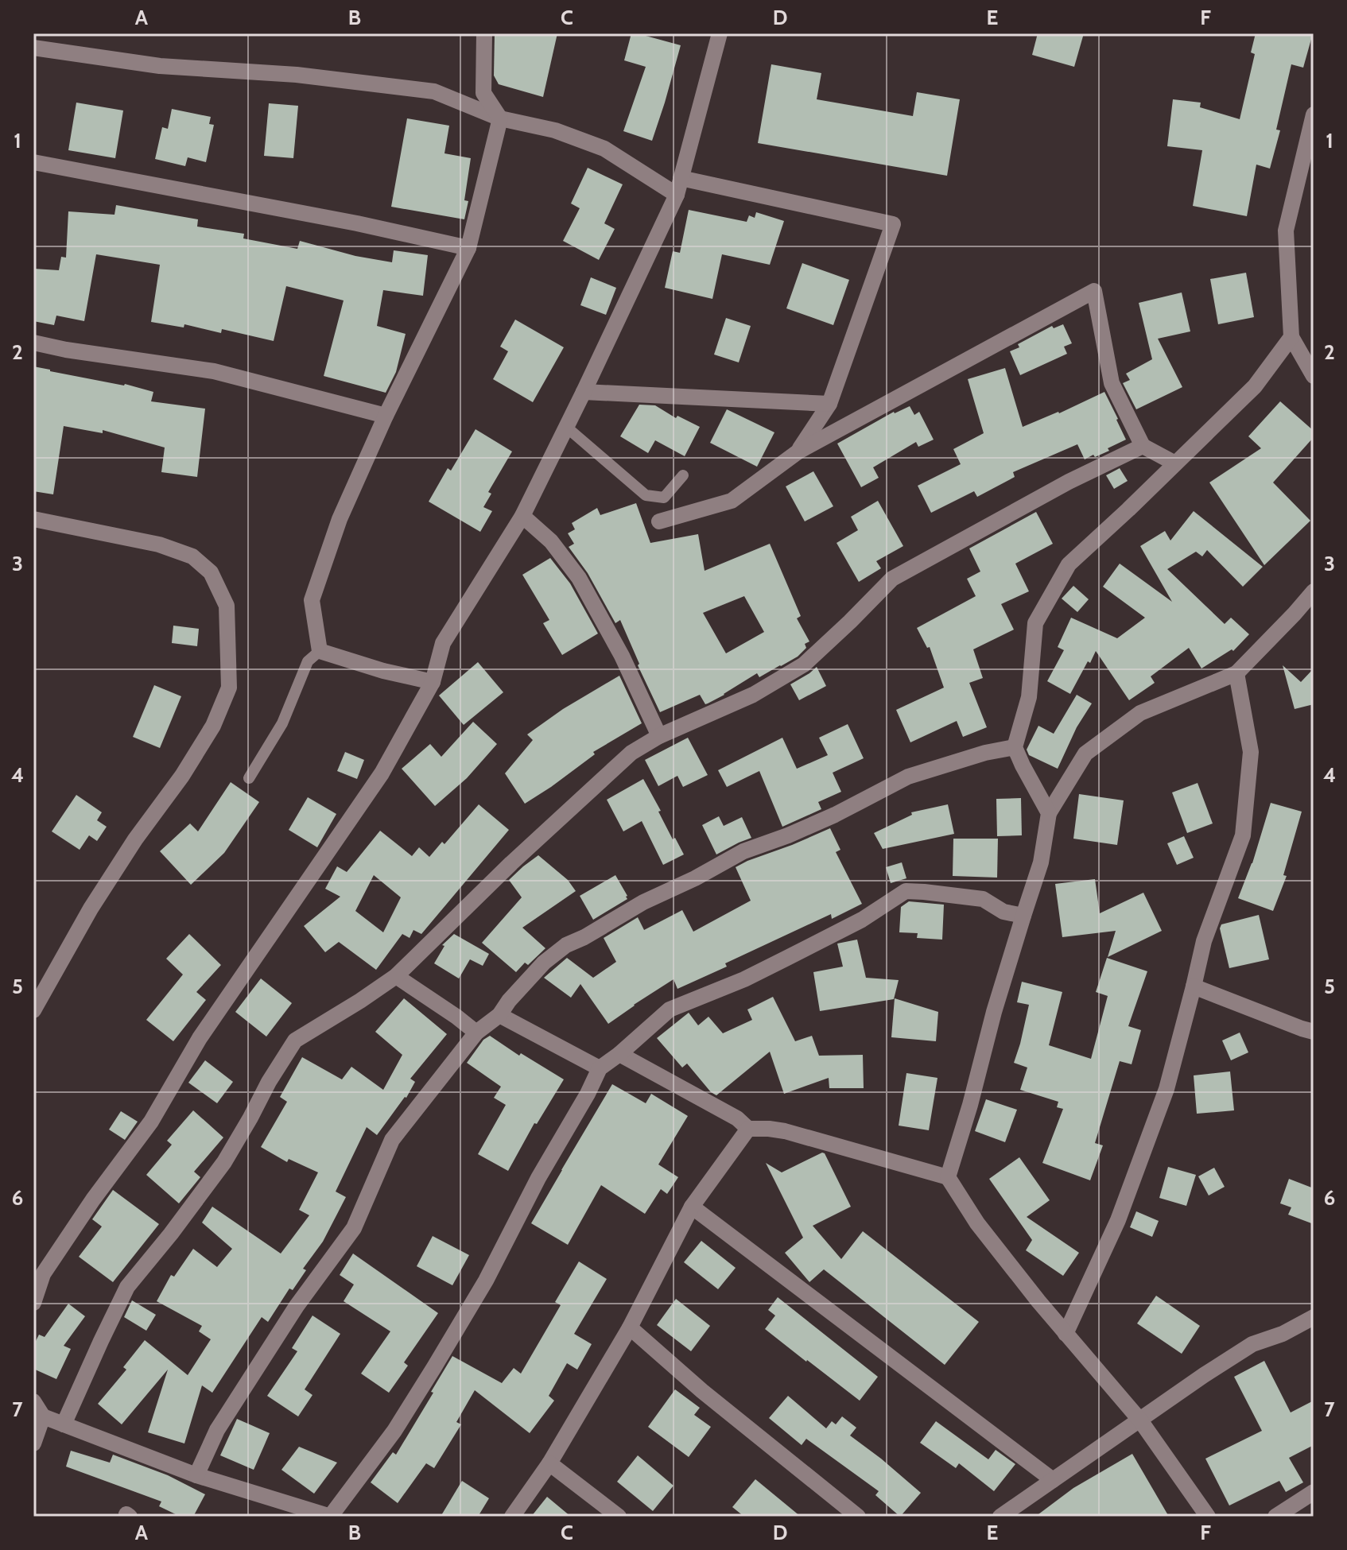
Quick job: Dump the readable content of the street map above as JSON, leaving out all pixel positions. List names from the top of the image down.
{
  "grid": {
    "columns": [
      "A",
      "B",
      "C",
      "D",
      "E",
      "F"
    ],
    "rows": [
      "1",
      "2",
      "3",
      "4",
      "5",
      "6",
      "7"
    ]
  }
}
